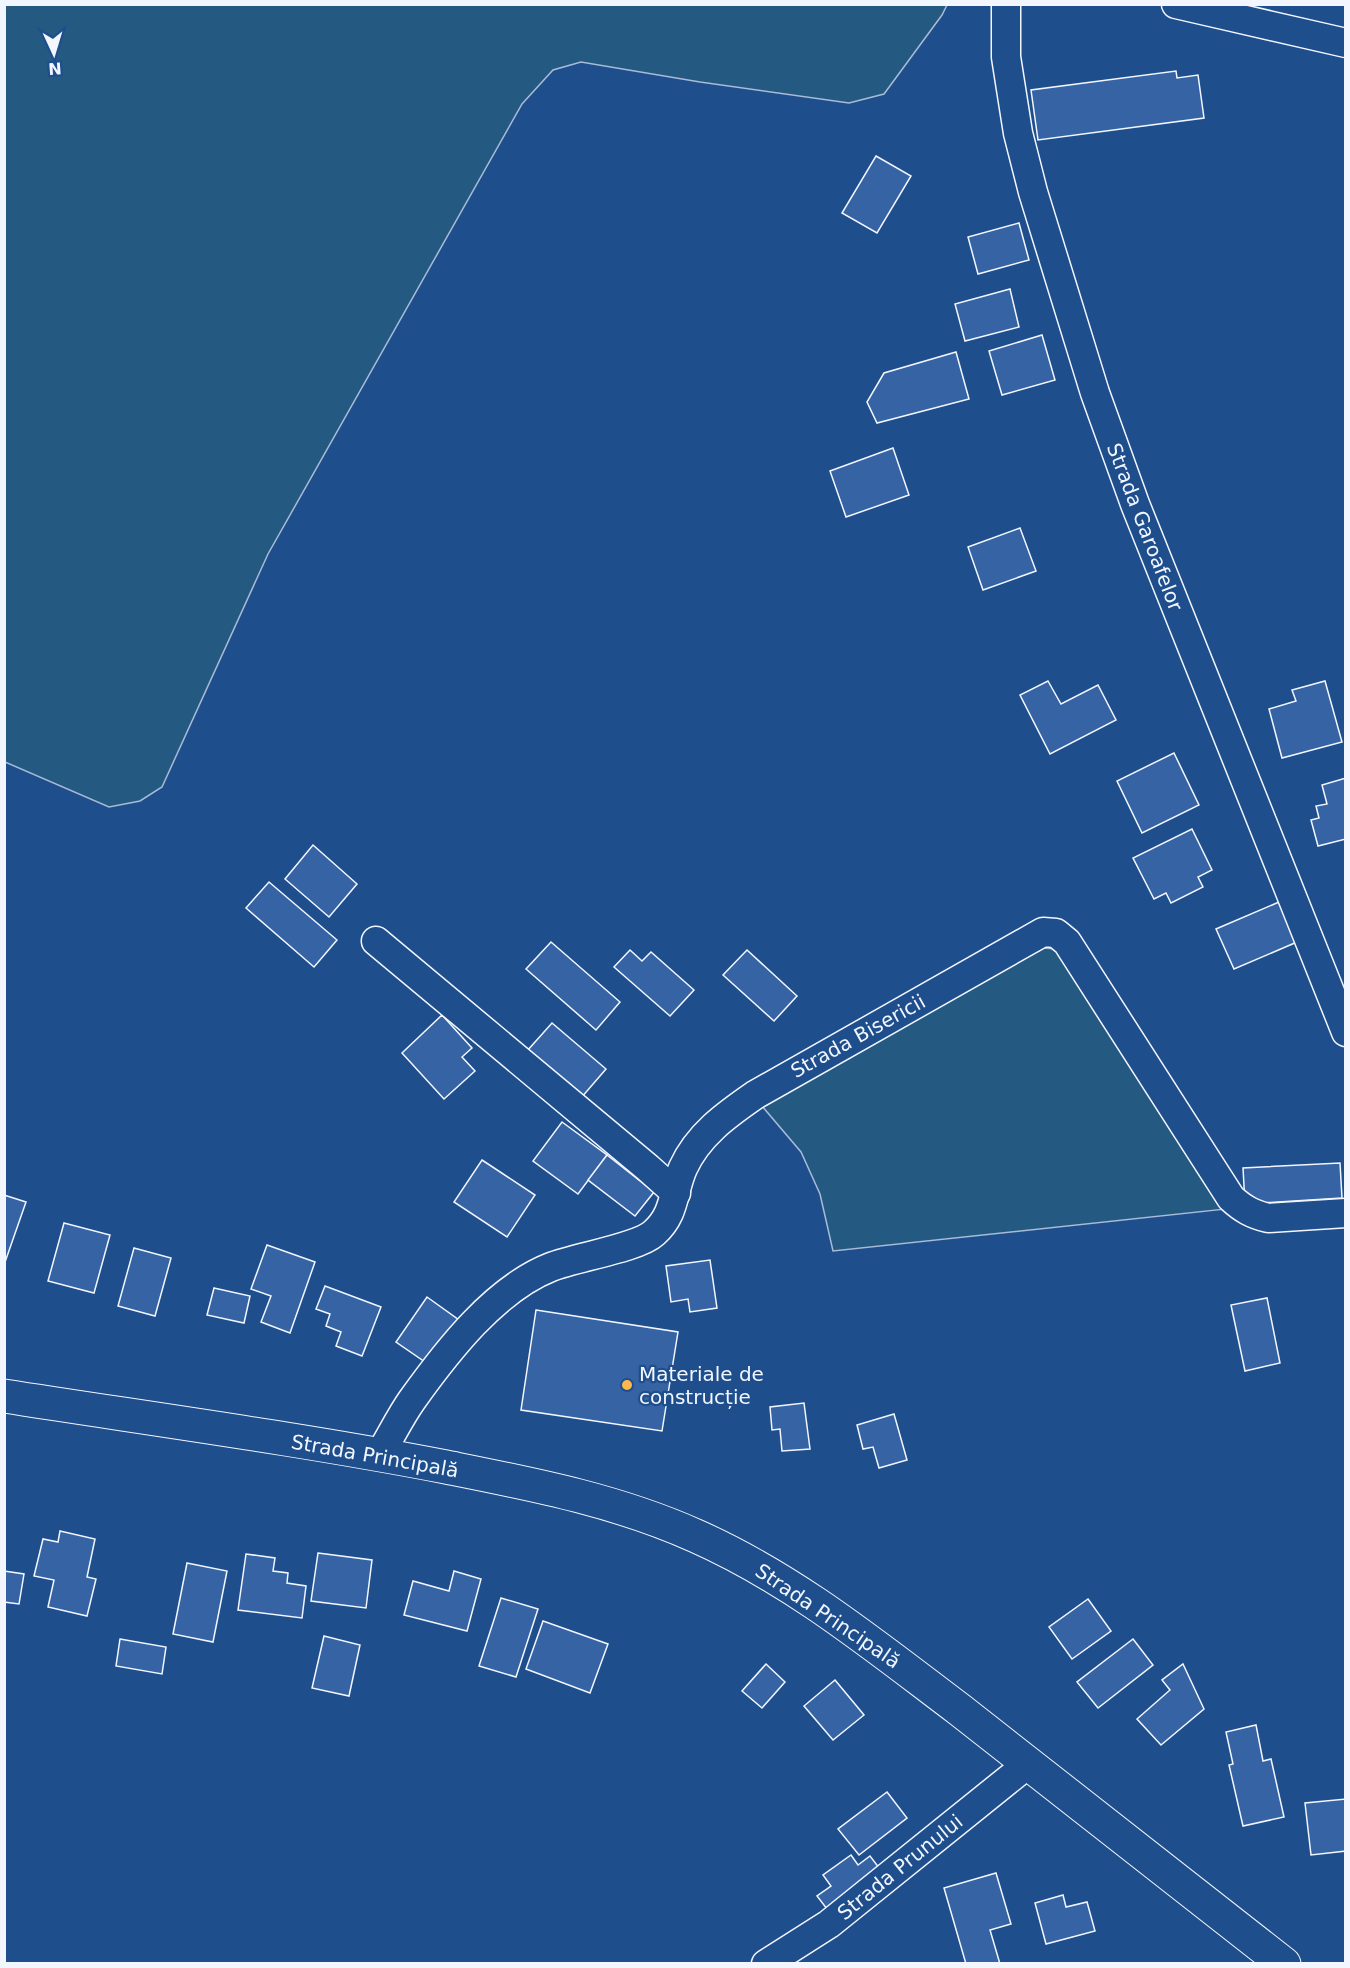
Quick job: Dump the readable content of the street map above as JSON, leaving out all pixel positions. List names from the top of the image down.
{
  "streets": {
    "highway": ["Strada Principală"],
    "street": ["Strada Garoafelor", "Strada Bisericii", "Strada Prunului"]
  },
  "crossings": [
    ["Strada Bisericii", "Strada Principală"],
    ["Strada Principală", "Strada Prunului"]
  ],
  "places": ["Materiale de construcție"],
  "north": "bottom"
}
